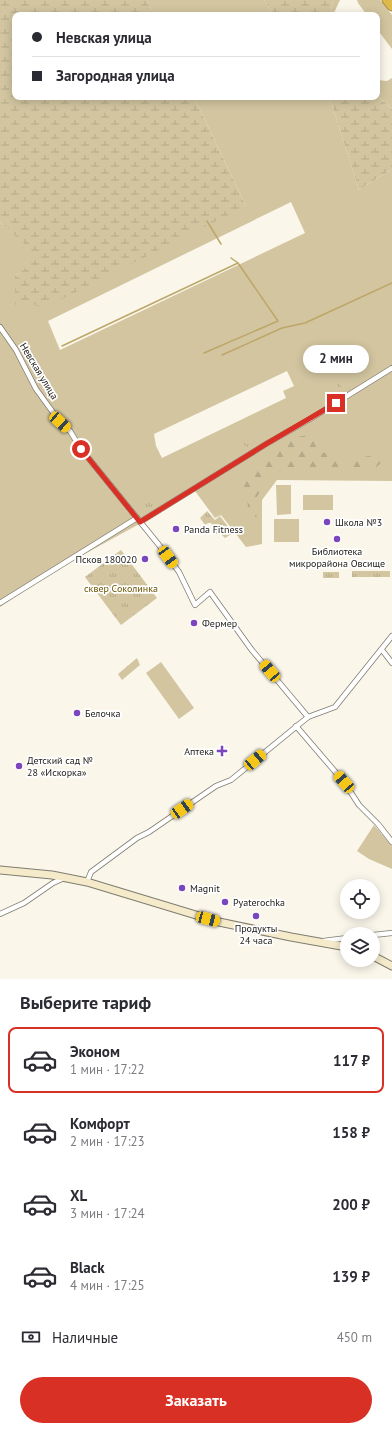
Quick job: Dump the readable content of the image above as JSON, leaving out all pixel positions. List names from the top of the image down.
{
  "streets": {
    "street": ["Невская улица"]
  },
  "parks": ["сквер Соколинка"],
  "places": {
    "other": [
      "Школа №3",
      "Panda Fitness",
      "Библиотека микрорайона Овсище",
      "Псков 180020",
      "Фермер",
      "Белочка",
      "Детский сад № 28 «Искорка»",
      "Magnit",
      "Pyaterochka",
      "Продукты 24 часа"
    ],
    "health": ["Аптека"]
  },
  "page": {
    "banner": ["Невская улица", "Загородная улица"],
    "bubble": "2 мин",
    "heading": "Выберите тариф",
    "list": [
      {
        "name": "Эконом",
        "note": "1 мин · 17:22",
        "value": "117 ₽"
      },
      {
        "name": "Комфорт",
        "note": "2 мин · 17:23",
        "value": "158 ₽"
      },
      {
        "name": "XL",
        "note": "3 мин · 17:24",
        "value": "200 ₽"
      },
      {
        "name": "Black",
        "note": "4 мин · 17:25",
        "value": "139 ₽"
      }
    ],
    "pay": ["Наличные", "450 m"],
    "buttons": "Заказать"
  }
}
